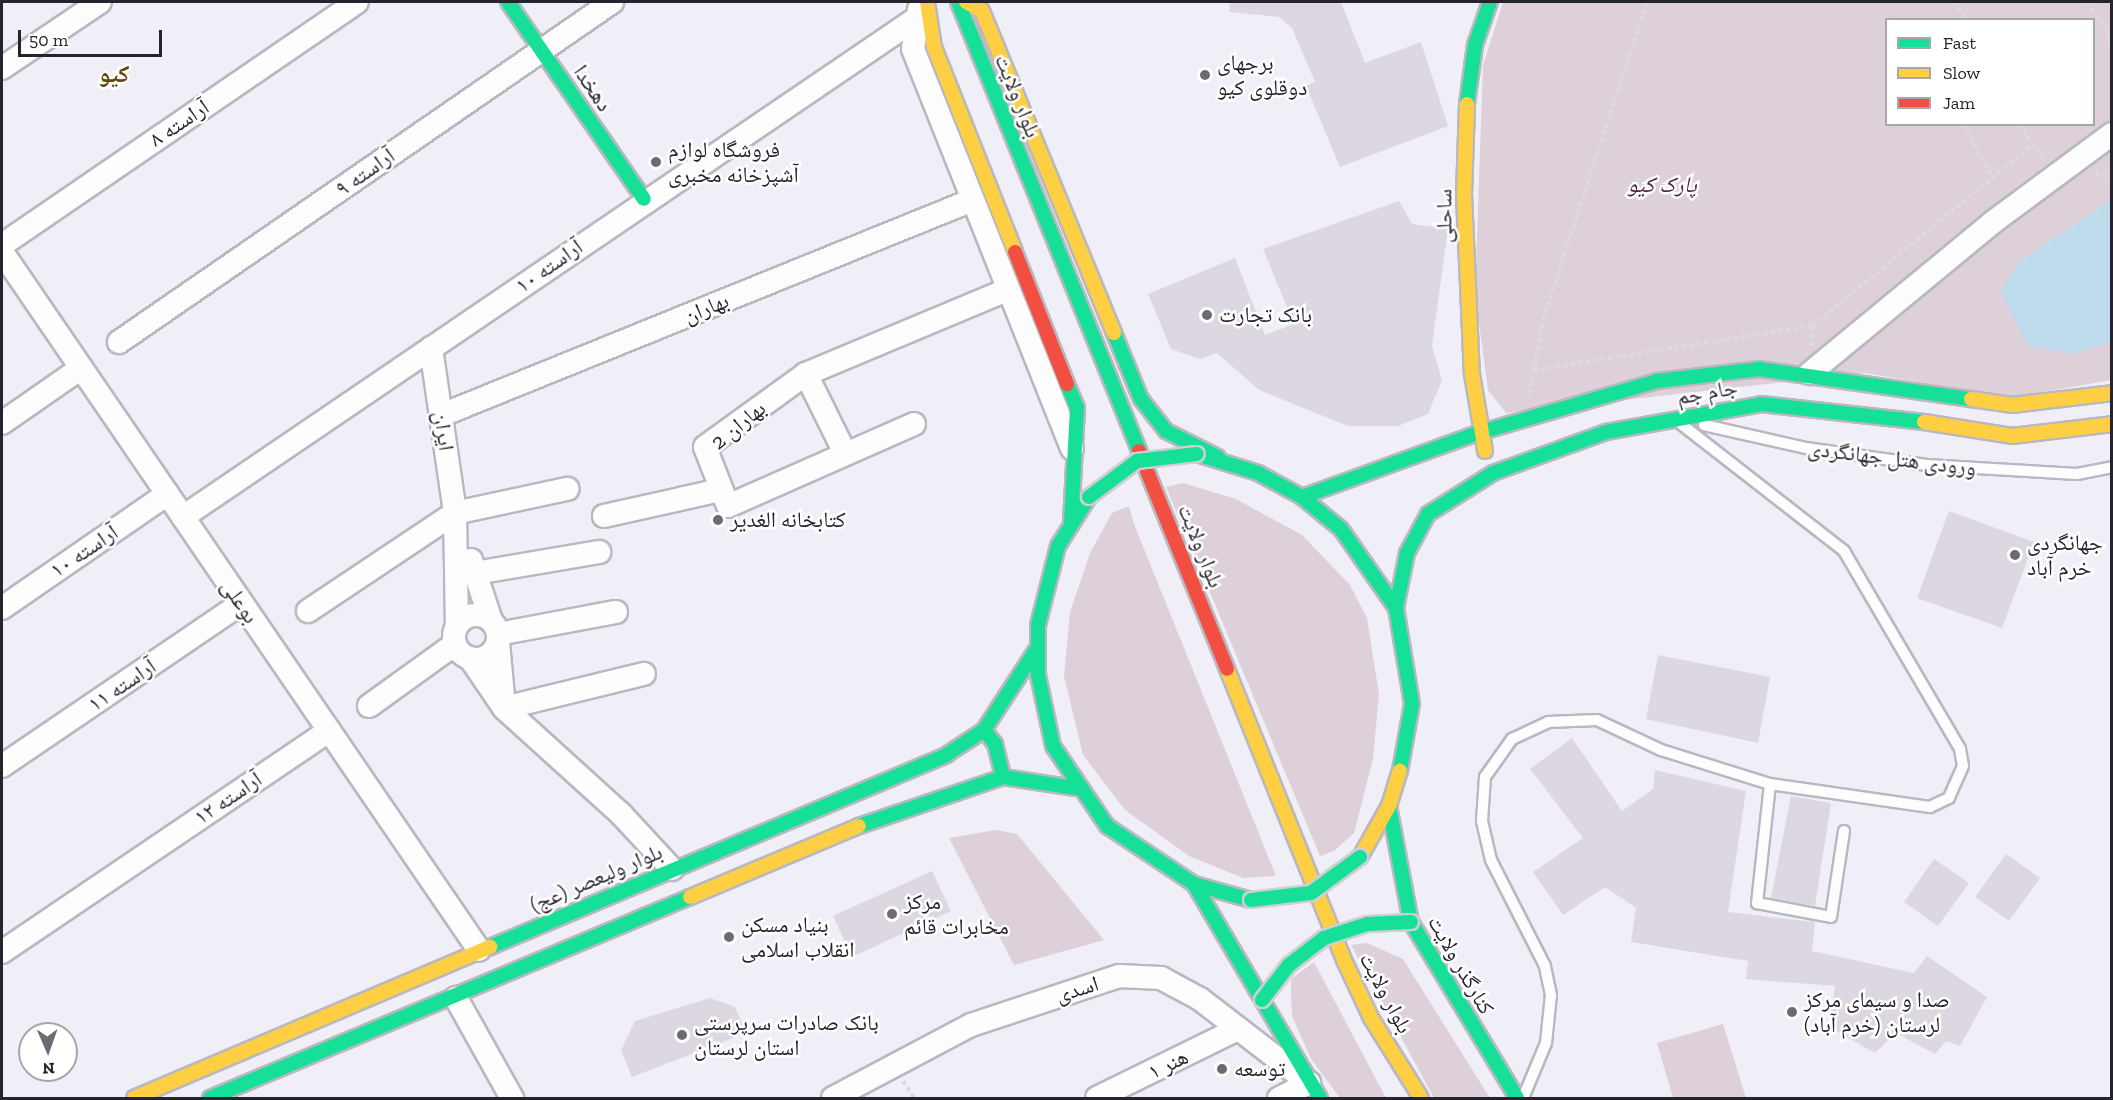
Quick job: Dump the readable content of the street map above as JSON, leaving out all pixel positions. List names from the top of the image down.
{
  "streets": {
    "main road": [
      "دهخدا",
      "بلوار ولایت",
      "ساحلی",
      "جام جم",
      "بلوار ولیعصر (عج)",
      "کنارگذر ولایت"
    ],
    "street": [
      "آراسته ۸",
      "آراسته ۹",
      "آراسته ۱۰",
      "بهاران",
      "بهاران 2",
      "ایران",
      "بوعلی",
      "آراسته ۱۱",
      "۱۲ آراسته",
      "اسدی",
      "هنر ۱"
    ],
    "lane": ["ورودی هتل جهانگردی"]
  },
  "crossings": [
    ["دهخدا", "آراسته ۹"],
    ["دهخدا", "آراسته ۱۰"],
    ["ساحلی", "جام جم"],
    ["آراسته ۱۰", "ایران"],
    ["آراسته ۱۰", "بوعلی"],
    ["بهاران", "ایران"],
    ["جام جم", "ورودی هتل جهانگردی"],
    ["بوعلی", "آراسته ۱۱"],
    ["بوعلی", "۱۲ آراسته"],
    ["بوعلی", "بلوار ولیعصر (عج)"],
    ["اسدی", "هنر ۱"]
  ],
  "districts": ["کیو"],
  "parks": ["پارک کیو"],
  "places": [
    "برجهای دوقلوی کیو",
    "فروشگاه لوازم آشپزخانه مخبری",
    "بانک تجارت",
    "کتابخانه الغدیر",
    "جهانگردى خرم آباد",
    "مرکز مخابرات قائم",
    "بنیاد مسکن انقلاب اسلامی",
    "صدا و سیمای مرکز لرستان (خرم آباد)",
    "بانک صادرات سرپرستی استان لرستان",
    "توسعه"
  ],
  "legend": ["Fast", "Slow", "Jam"],
  "scale_bar": "50 m",
  "north": "bottom"
}
